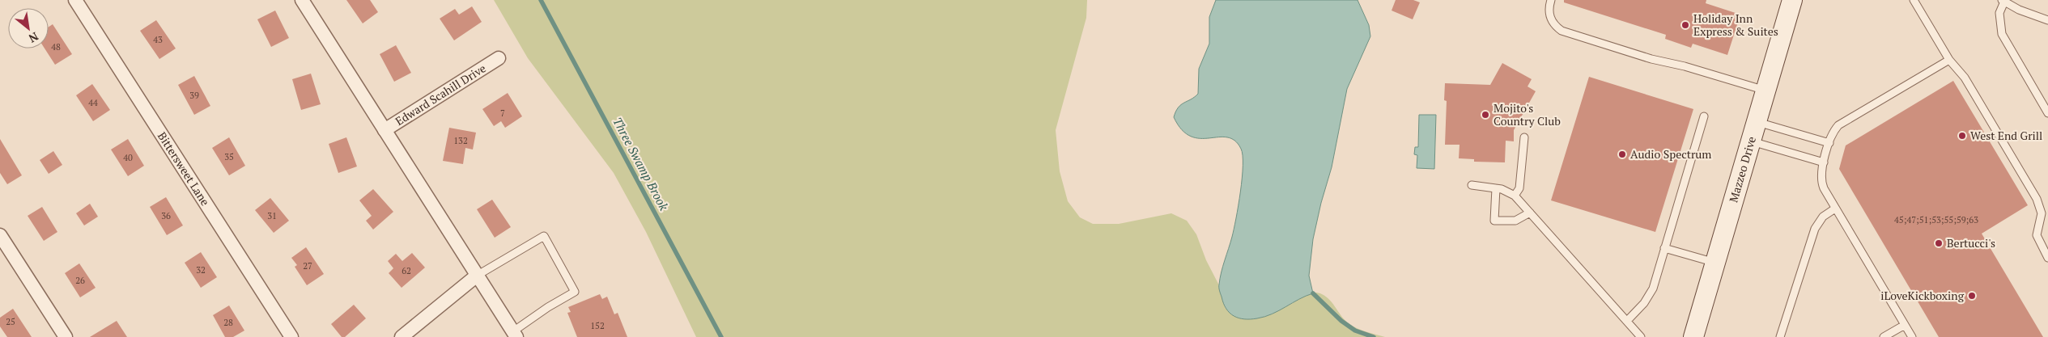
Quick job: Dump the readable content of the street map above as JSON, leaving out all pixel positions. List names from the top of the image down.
{
  "streets": {
    "main road": ["Mazzeo Drive"],
    "street": ["Edward Scahill Drive", "Bittersweet Lane"]
  },
  "water": ["Three Swamp Brook"],
  "places": [
    "Holiday Inn Express & Suites",
    "Mojito's Country Club",
    "West End Grill",
    "Audio Spectrum",
    "Bertucci's",
    "iLoveKickboxing"
  ],
  "house_numbers": [
    "43",
    "48",
    "39",
    "44",
    "7",
    "132",
    "35",
    "40",
    "36",
    "31",
    "45;47;51;53;55;59;63",
    "27",
    "32",
    "62",
    "26",
    "25",
    "28",
    "152"
  ],
  "north": "bottom right"
}
